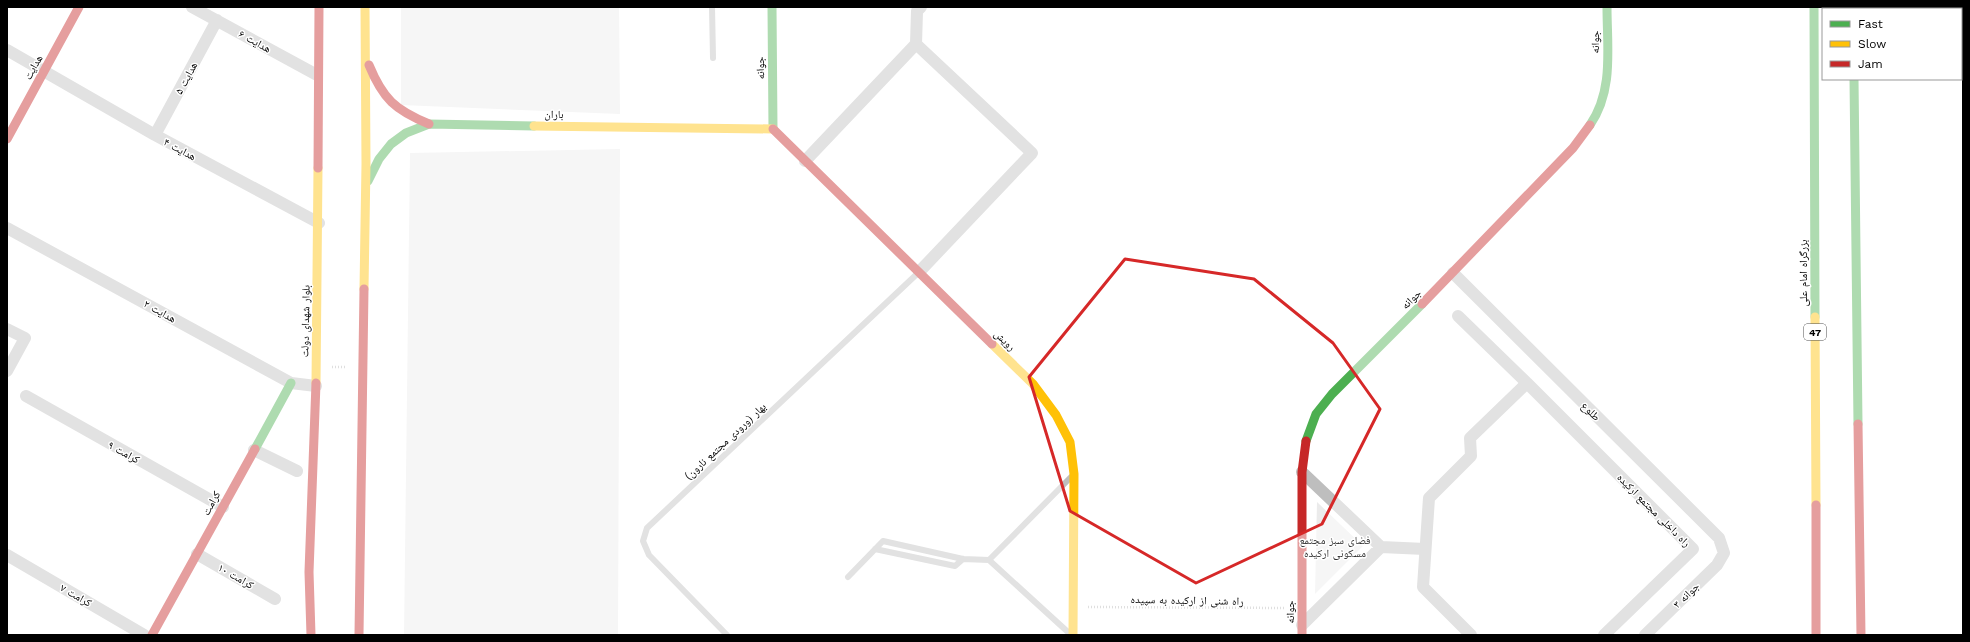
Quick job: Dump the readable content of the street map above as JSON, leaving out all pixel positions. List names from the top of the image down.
{
  "streets": {
    "main road": [
      "جوانه",
      "هدایت",
      "باران",
      "بزرگراه امام علی",
      "بلوار شهدای دولت",
      "47",
      "رویش",
      "کرامت"
    ],
    "street": [
      "هدایت ۶",
      "هدایت ۵",
      "هدایت ۴",
      "هدایت ۲",
      "طلوع",
      "کرامت ۹",
      "راه داخلی مجتمع ارکیده",
      "کرامت ۱۰",
      "کرامت ۷",
      "جوانه ۳"
    ],
    "lane": ["بهار (ورودی مجتمع نارون)"],
    "path": ["راه شنی از ارکیده به سپیده"]
  },
  "crossings": [
    ["هدایت ۶", "هدایت ۵"],
    ["هدایت ۶", "بلوار شهدای دولت"],
    ["جوانه", "باران"],
    ["جوانه", "رویش"],
    ["جوانه", "طلوع"],
    ["جوانه", "راه شنی از ارکیده به سپیده"],
    ["هدایت", "هدایت ۴"],
    ["هدایت ۵", "هدایت ۴"],
    ["باران", "رویش"],
    ["هدایت ۴", "بلوار شهدای دولت"],
    ["هدایت ۲", "بلوار شهدای دولت"],
    ["هدایت ۲", "کرامت"],
    ["رویش", "بهار (ورودی مجتمع نارون)"],
    ["رویش", "راه شنی از ارکیده به سپیده"],
    ["طلوع", "جوانه ۳"],
    ["کرامت ۹", "کرامت"],
    ["کرامت", "کرامت ۱۰"]
  ],
  "parks": ["فضای سبز مجتمع مسکونی ارکیده"],
  "legend": ["Fast", "Slow", "Jam"]
}
